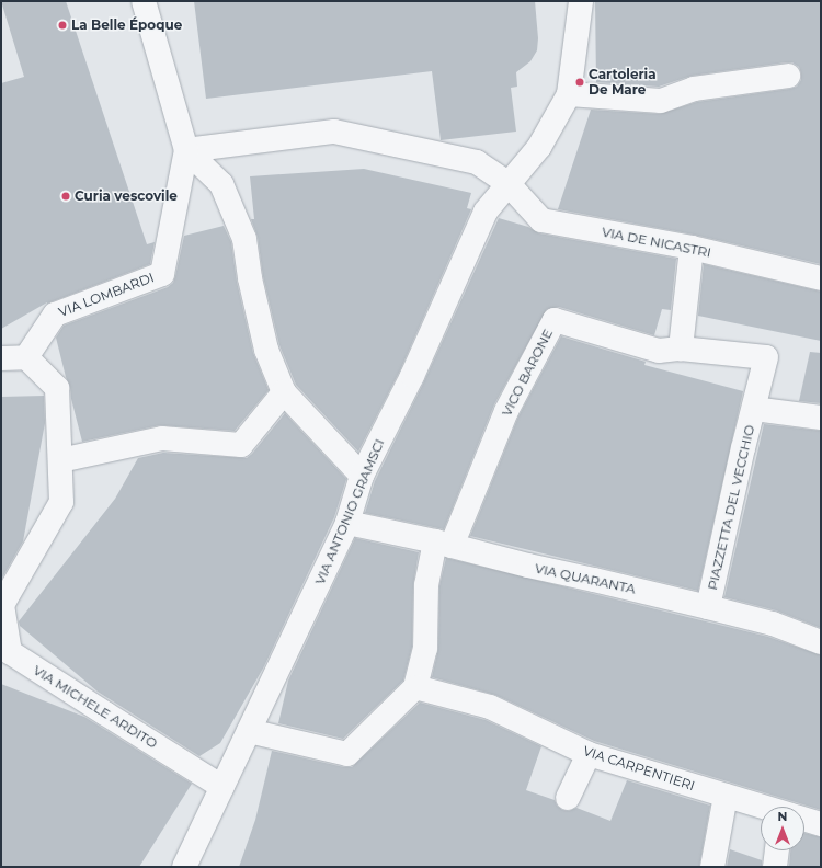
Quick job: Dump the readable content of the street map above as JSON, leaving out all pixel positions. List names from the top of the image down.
{
  "streets": {
    "street": [
      "VIA DE NICASTRI",
      "VIA LOMBARDI",
      "VICO BARONE",
      "PIAZZETTA DEL VECCHIO",
      "VIA ANTONIO GRAMSCI",
      "VIA QUARANTA",
      "VIA MICHELE ARDITO",
      "VIA CARPENTIERI"
    ]
  },
  "crossings": [
    ["VIA DE NICASTRI", "VIA LOMBARDI"],
    ["VIA DE NICASTRI", "VIA ANTONIO GRAMSCI"],
    ["VICO BARONE", "PIAZZETTA DEL VECCHIO"],
    ["VICO BARONE", "VIA QUARANTA"],
    ["PIAZZETTA DEL VECCHIO", "VIA QUARANTA"],
    ["VIA ANTONIO GRAMSCI", "VIA QUARANTA"],
    ["VIA ANTONIO GRAMSCI", "VIA MICHELE ARDITO"]
  ],
  "places": ["La Belle Époque", "Cartoleria De Mare", "Curia vescovile"],
  "north": "top"
}
